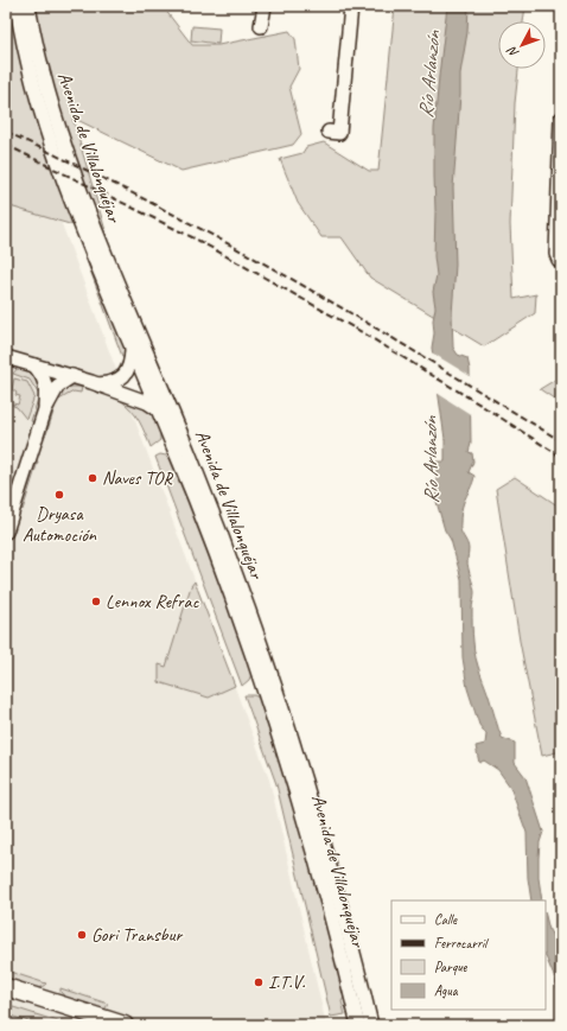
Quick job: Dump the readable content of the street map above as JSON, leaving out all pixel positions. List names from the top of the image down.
{
  "streets": {
    "street": ["Avenida de Villalonquéjar"]
  },
  "water": ["Río Arlanzón"],
  "places": [
    "Naves TOR",
    "Dryasa Automoción",
    "Lennox Refrac",
    "Gori Transbur",
    "I.T.V."
  ],
  "legend": [
    "Calle",
    "Ferrocarril",
    "Parque",
    "Agua"
  ],
  "north": "bottom left"
}
